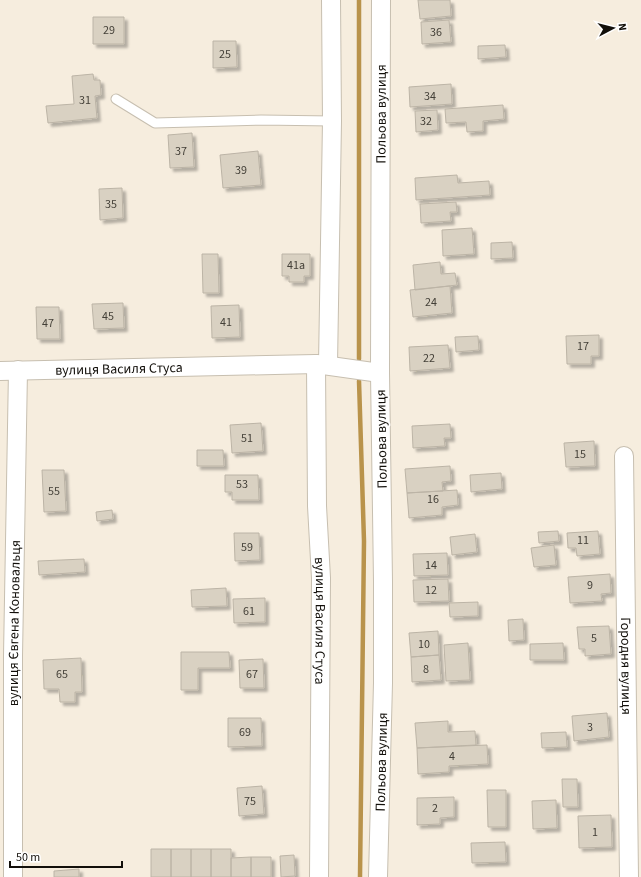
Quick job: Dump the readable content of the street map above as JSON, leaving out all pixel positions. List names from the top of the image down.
{
  "streets": {
    "street": [
      "Польова вулиця",
      "вулиця Василя Стуса",
      "вулиця Євгена Коновальця",
      "Городня вулиця"
    ]
  },
  "crossings": [
    ["Польова вулиця", "вулиця Василя Стуса"],
    ["вулиця Василя Стуса", "вулиця Євгена Коновальця"]
  ],
  "house_numbers": [
    "29",
    "36",
    "25",
    "34",
    "31",
    "32",
    "37",
    "39",
    "35",
    "41а",
    "24",
    "45",
    "41",
    "47",
    "17",
    "22",
    "51",
    "15",
    "53",
    "55",
    "16",
    "11",
    "59",
    "14",
    "9",
    "12",
    "61",
    "5",
    "10",
    "8",
    "65",
    "67",
    "3",
    "69",
    "4",
    "75",
    "2",
    "1"
  ],
  "scale_bar": "50 m",
  "north": "right"
}
